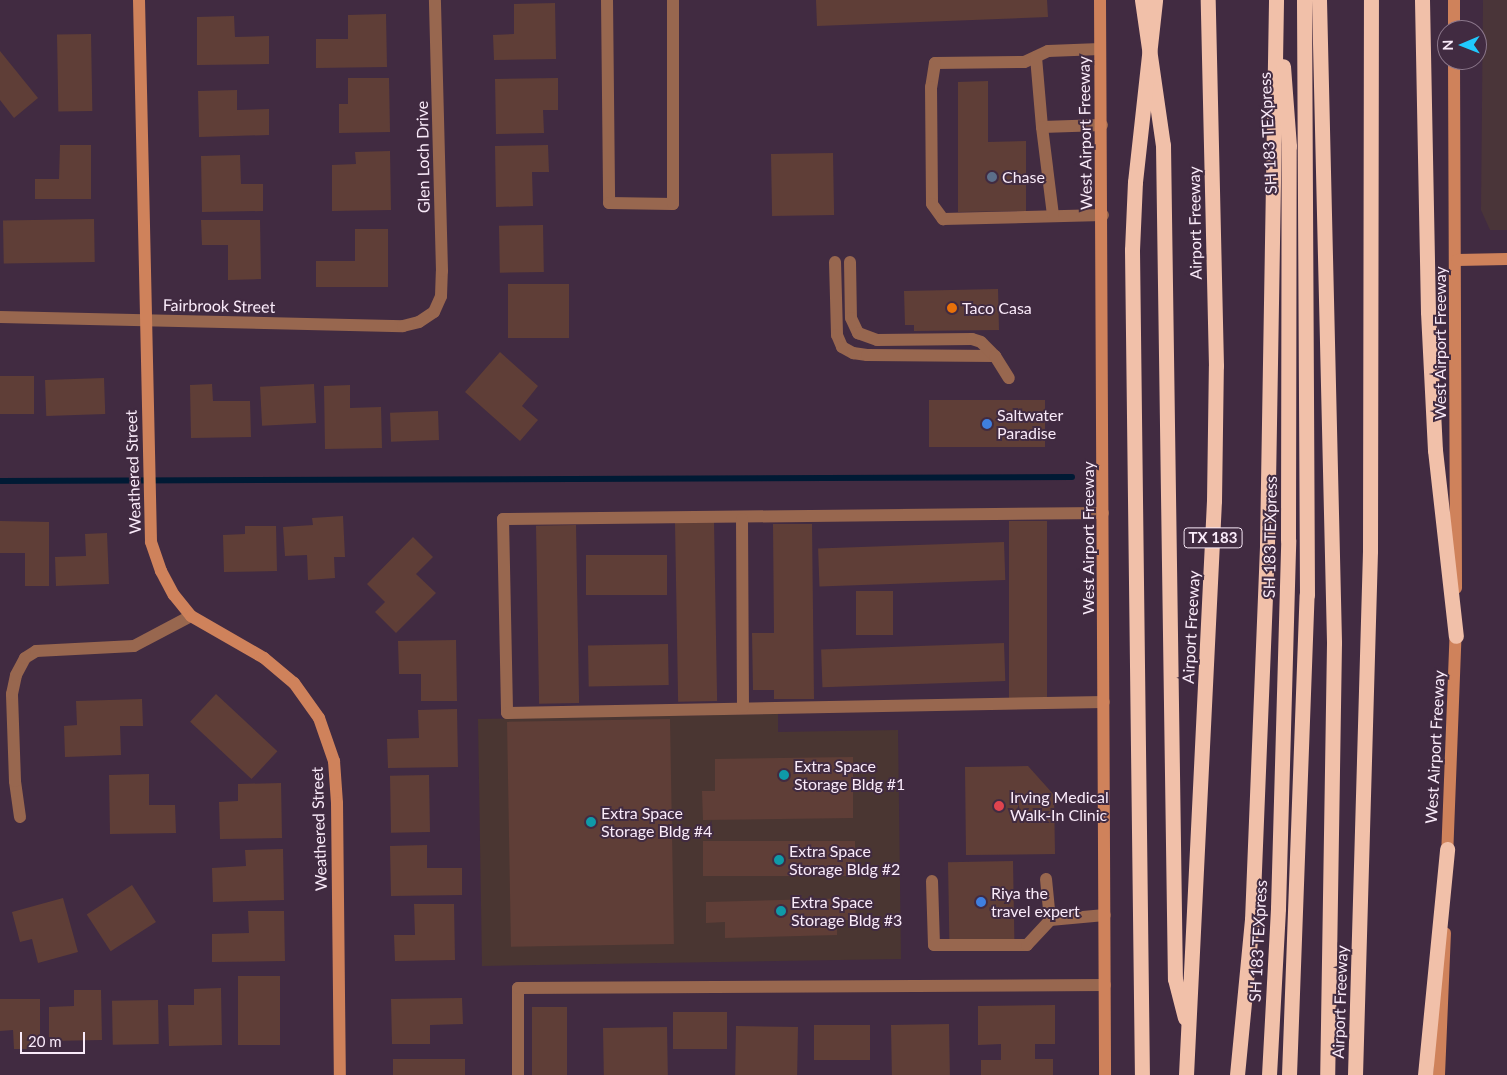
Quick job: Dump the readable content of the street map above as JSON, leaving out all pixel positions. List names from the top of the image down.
{
  "streets": {
    "highway": ["SH 183 TEXpress", "Airport Freeway", "TX 183"],
    "main road": ["West Airport Freeway", "Weathered Street"],
    "street": ["Glen Loch Drive", "Fairbrook Street"]
  },
  "crossings": [
    ["Glen Loch Drive", "Fairbrook Street"],
    ["Fairbrook Street", "Weathered Street"]
  ],
  "places": [
    "Chase",
    "Taco Casa",
    "Saltwater Paradise",
    "Extra Space Storage Bldg #1",
    "Irving Medical Walk-In Clinic",
    "Extra Space Storage Bldg #4",
    "Extra Space Storage Bldg #2",
    "Riya the travel expert",
    "Extra Space Storage Bldg #3"
  ],
  "scale_bar": "20 m",
  "north": "left"
}
